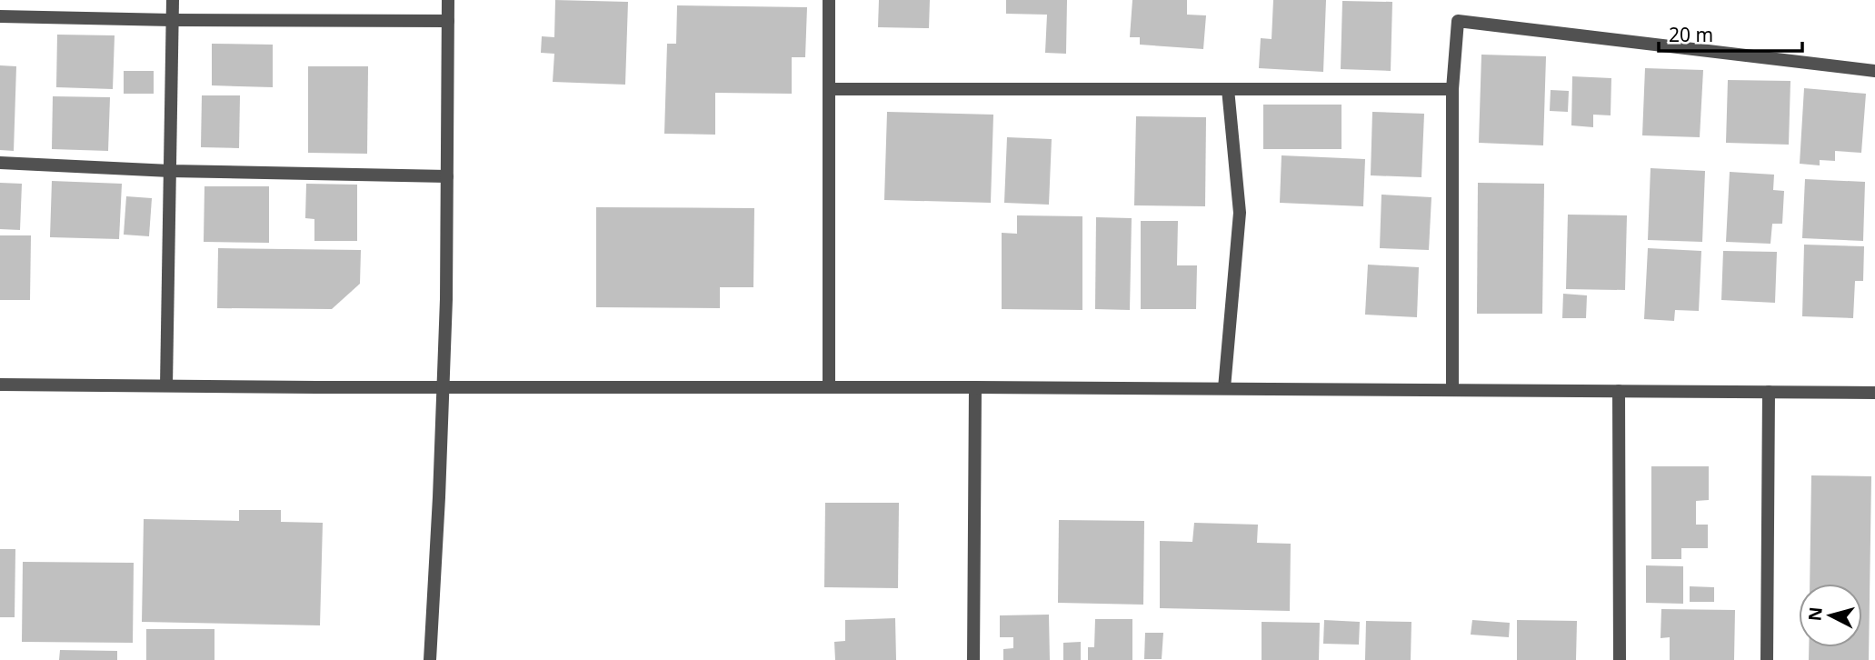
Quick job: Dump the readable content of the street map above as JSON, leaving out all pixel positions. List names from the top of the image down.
{
  "scale_bar": "20 m",
  "north": "left"
}
